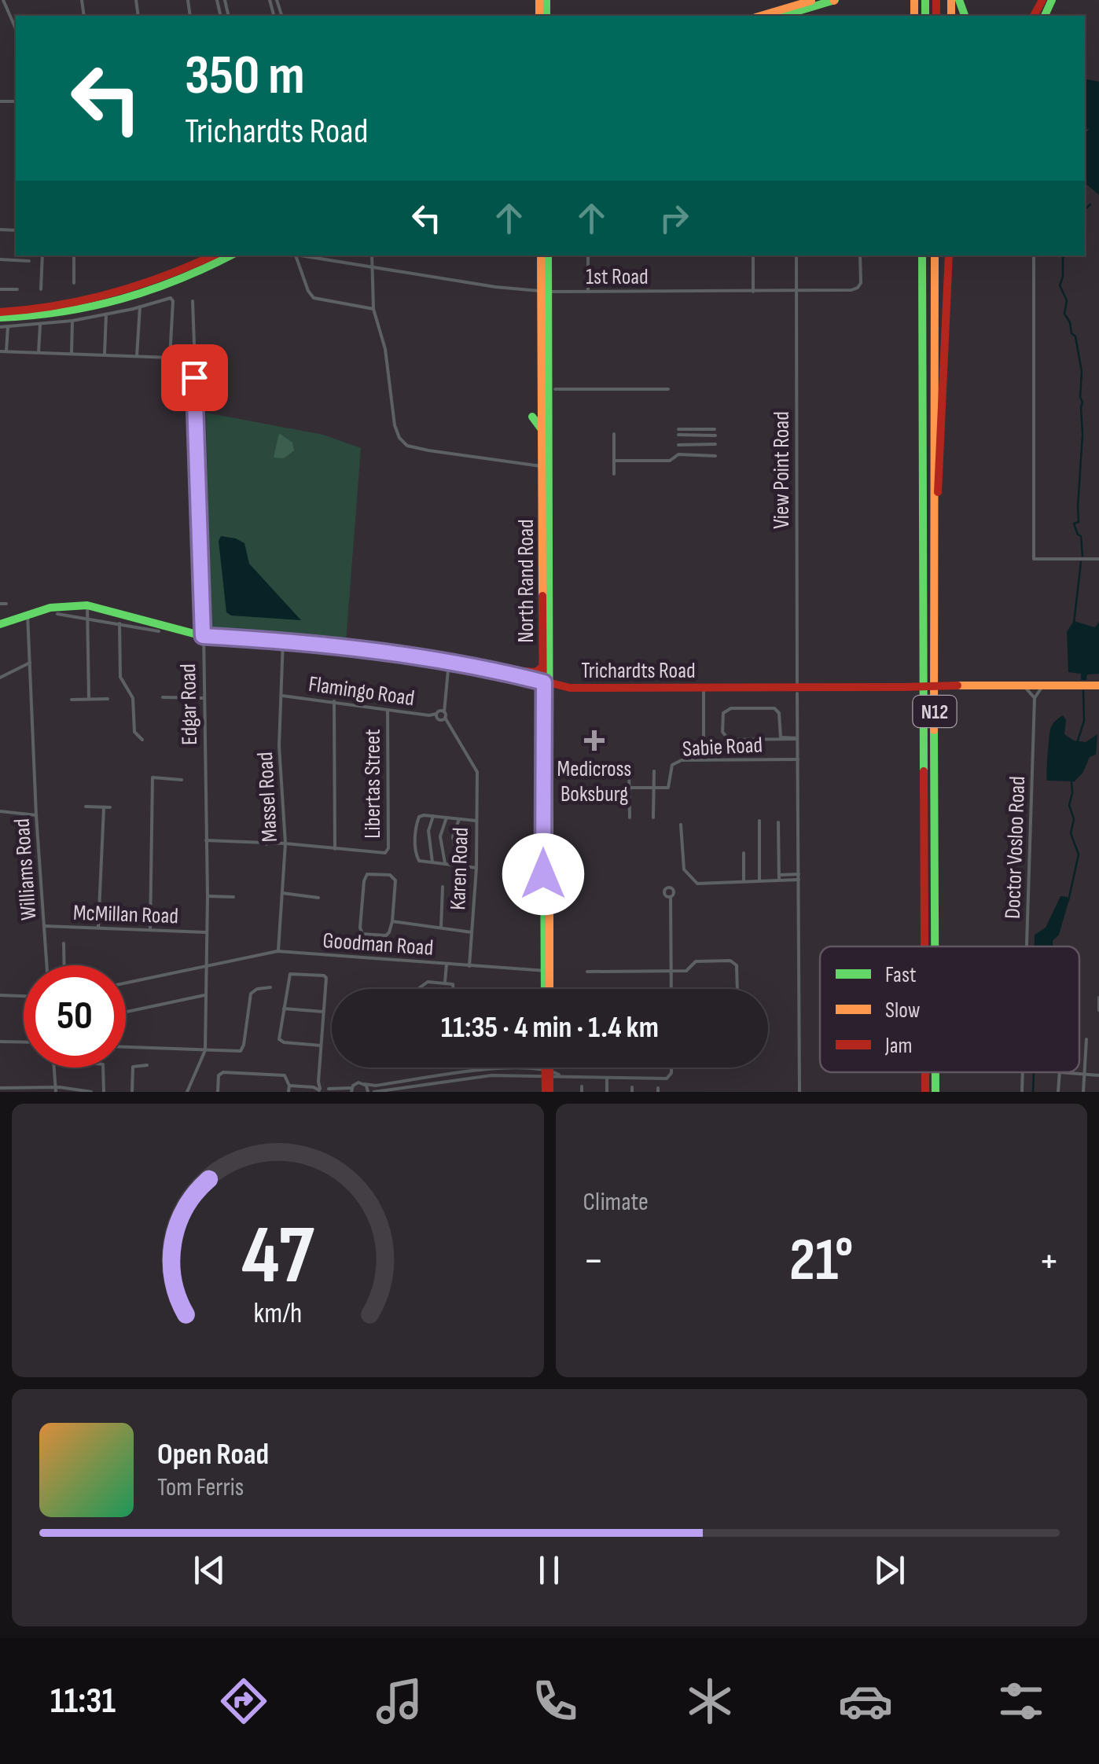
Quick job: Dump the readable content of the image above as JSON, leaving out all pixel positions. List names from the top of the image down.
{
  "streets": {
    "main road": ["North Rand Road", "Trichardts Road", "N12"],
    "street": [
      "1st Road",
      "View Point Road",
      "Flamingo Road",
      "Edgar Road",
      "Sabie Road",
      "Libertas Street",
      "Massel Road",
      "Doctor Vosloo Road",
      "Karen Road",
      "Williams Road",
      "McMillan Road",
      "Goodman Road"
    ]
  },
  "crossings": [
    ["1st Road", "View Point Road"],
    ["1st Road", "North Rand Road"],
    ["View Point Road", "Trichardts Road"],
    ["View Point Road", "Sabie Road"],
    ["North Rand Road", "Trichardts Road"],
    ["North Rand Road", "Goodman Road"],
    ["Trichardts Road", "Edgar Road"],
    ["Trichardts Road", "Massel Road"],
    ["Trichardts Road", "Williams Road"],
    ["Flamingo Road", "Libertas Street"],
    ["Flamingo Road", "Massel Road"],
    ["Flamingo Road", "Karen Road"],
    ["Edgar Road", "McMillan Road"],
    ["Edgar Road", "Goodman Road"],
    ["Massel Road", "Goodman Road"],
    ["Karen Road", "Goodman Road"],
    ["Williams Road", "McMillan Road"]
  ],
  "places": {
    "health": ["Medicross Boksburg"]
  },
  "legend": ["Fast", "Slow", "Jam"],
  "page": {
    "turn": ["350 m", "Trichardts Road"],
    "limit": "50",
    "trip": "11:35 · 4 min · 1.4 km",
    "tile": "Climate",
    "heat": ["−", "21°", "+"],
    "song": ["Open Road", "Tom Ferris"],
    "tabs": "11:31",
    "gauge": ["47", "km/h"]
  }
}
